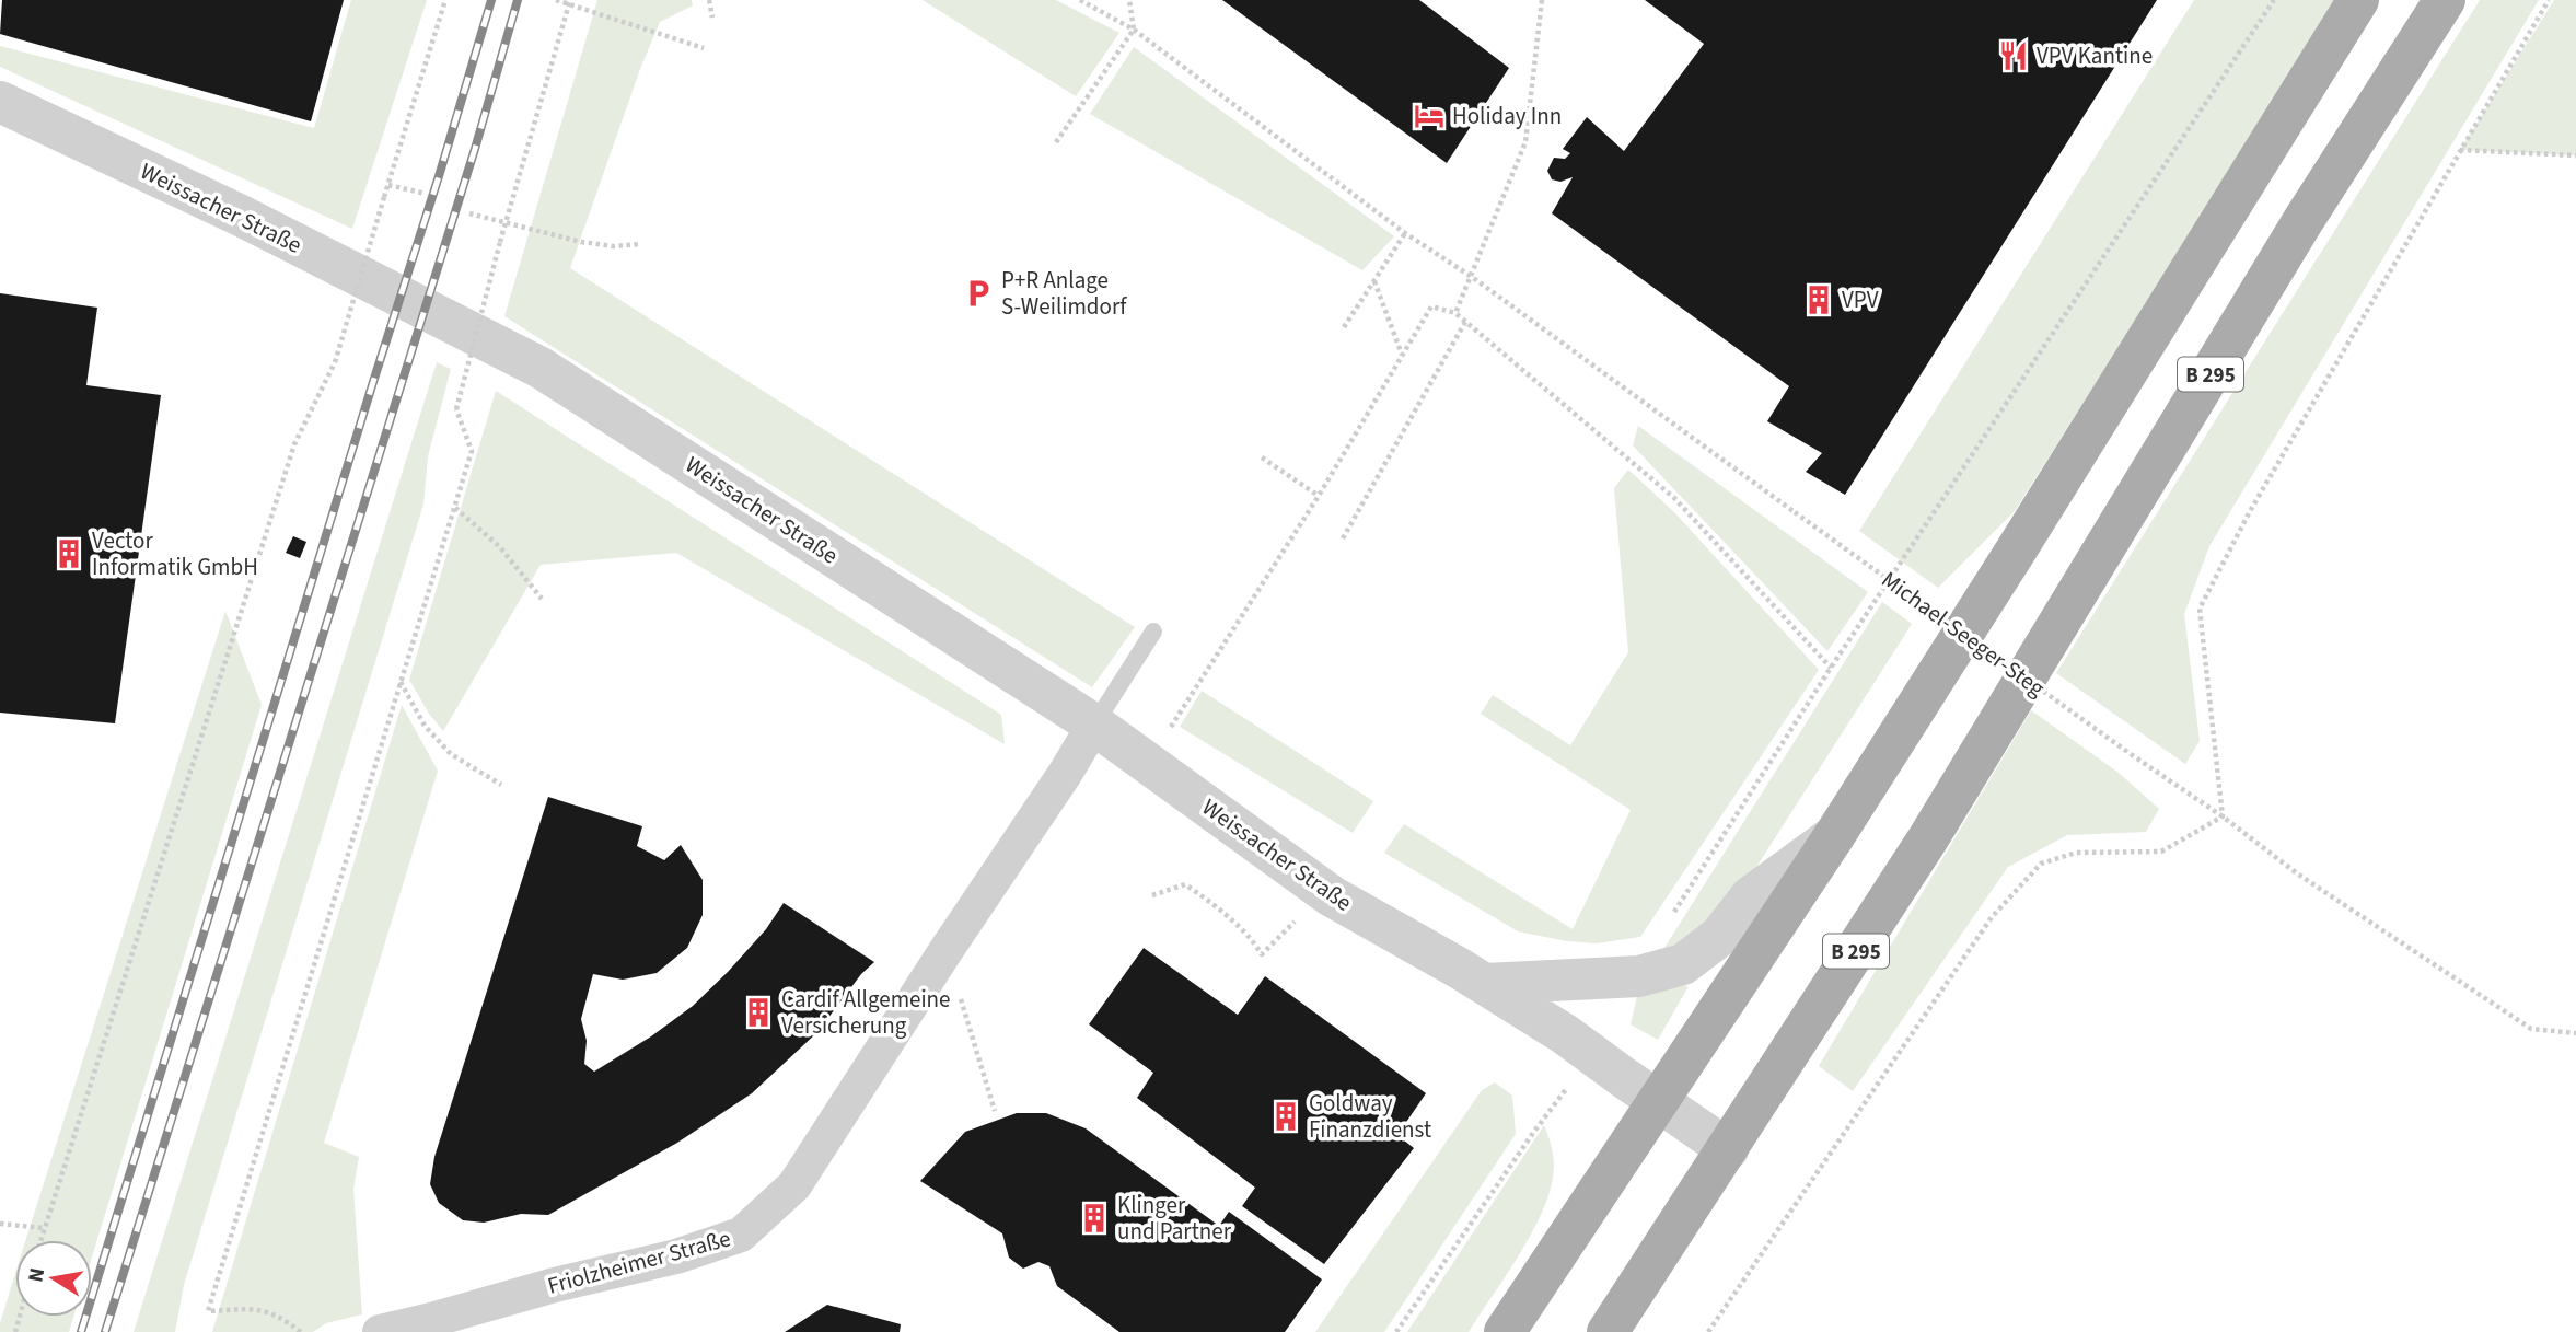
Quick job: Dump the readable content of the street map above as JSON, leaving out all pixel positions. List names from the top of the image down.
{
  "streets": {
    "main road": ["B 295"],
    "street": ["Weissacher Straße", "Friolzheimer Straße"],
    "path": ["Michael-Seeger-Steg"]
  },
  "crossings": [
    ["Weissacher Straße", "B 295"],
    ["Weissacher Straße", "Friolzheimer Straße"]
  ],
  "places": {
    "restaurant": ["VPV Kantine"],
    "hotel": ["Holiday Inn"],
    "parking": ["P+R Anlage S-Weilimdorf"],
    "building": [
      "VPV",
      "Vector Informatik GmbH",
      "Cardif Allgemeine Versicherung",
      "Goldway Finanzdienst",
      "Klinger und Partner"
    ]
  },
  "north": "left"
}
